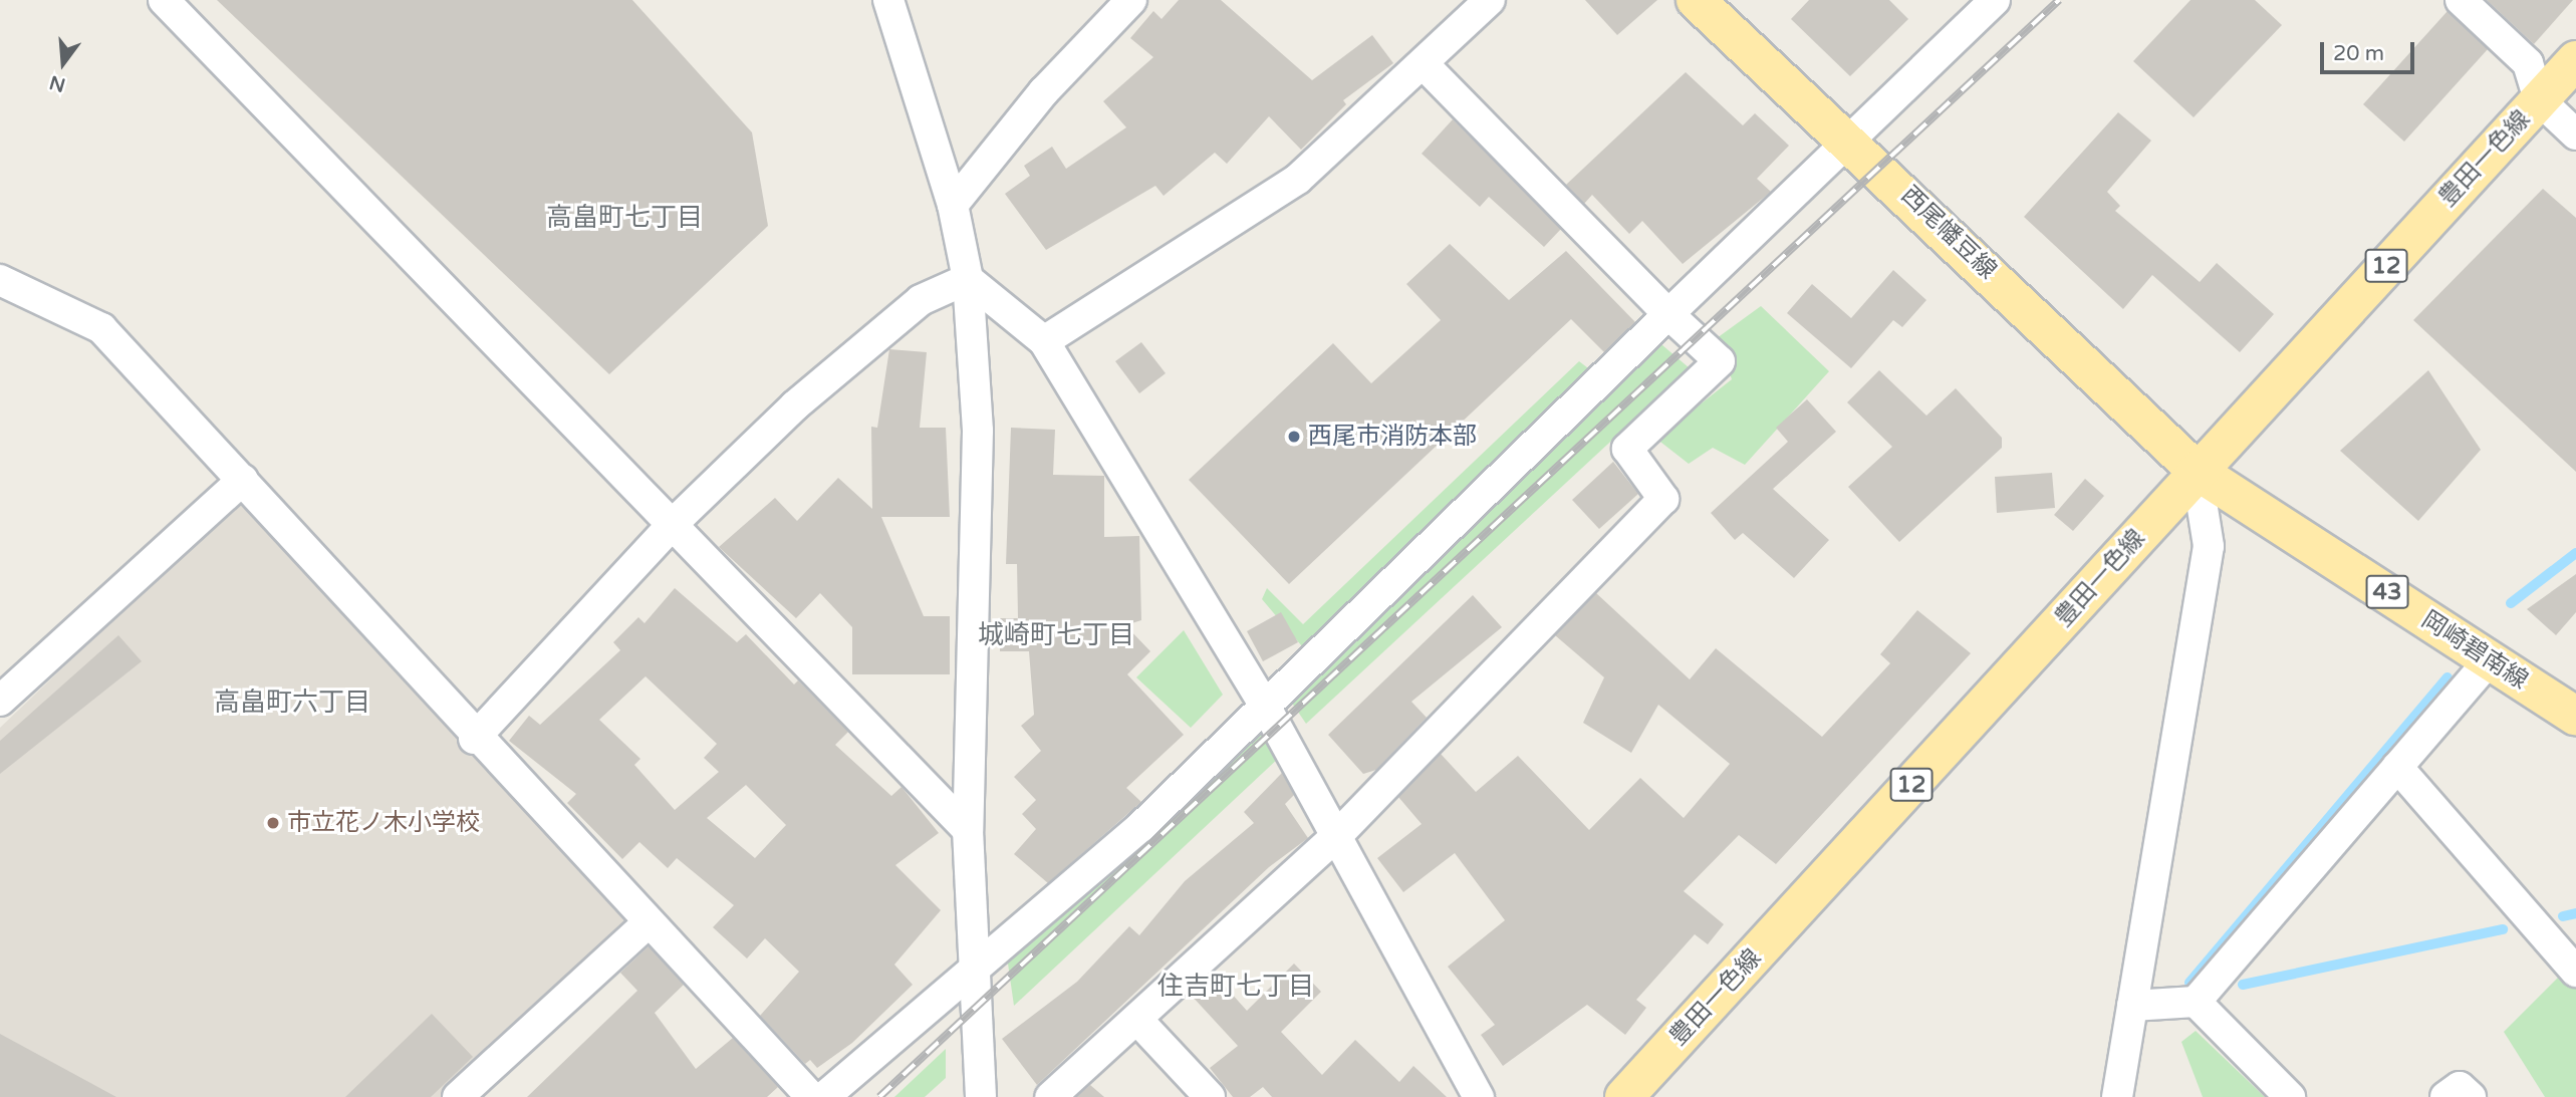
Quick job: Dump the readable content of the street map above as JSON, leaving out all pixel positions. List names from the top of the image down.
{
  "streets": {
    "main road": [
      "豊田一色線",
      "西尾幡豆線",
      "12",
      "43",
      "岡崎碧南線"
    ]
  },
  "crossings": [
    ["豊田一色線", "西尾幡豆線"],
    ["豊田一色線", "岡崎碧南線"],
    ["西尾幡豆線", "岡崎碧南線"]
  ],
  "districts": [
    "高畠町七丁目",
    "城崎町七丁目",
    "高畠町六丁目",
    "住吉町七丁目"
  ],
  "places": ["西尾市消防本部", "市立花ノ木小学校"],
  "scale_bar": "20 m",
  "north": "bottom"
}
